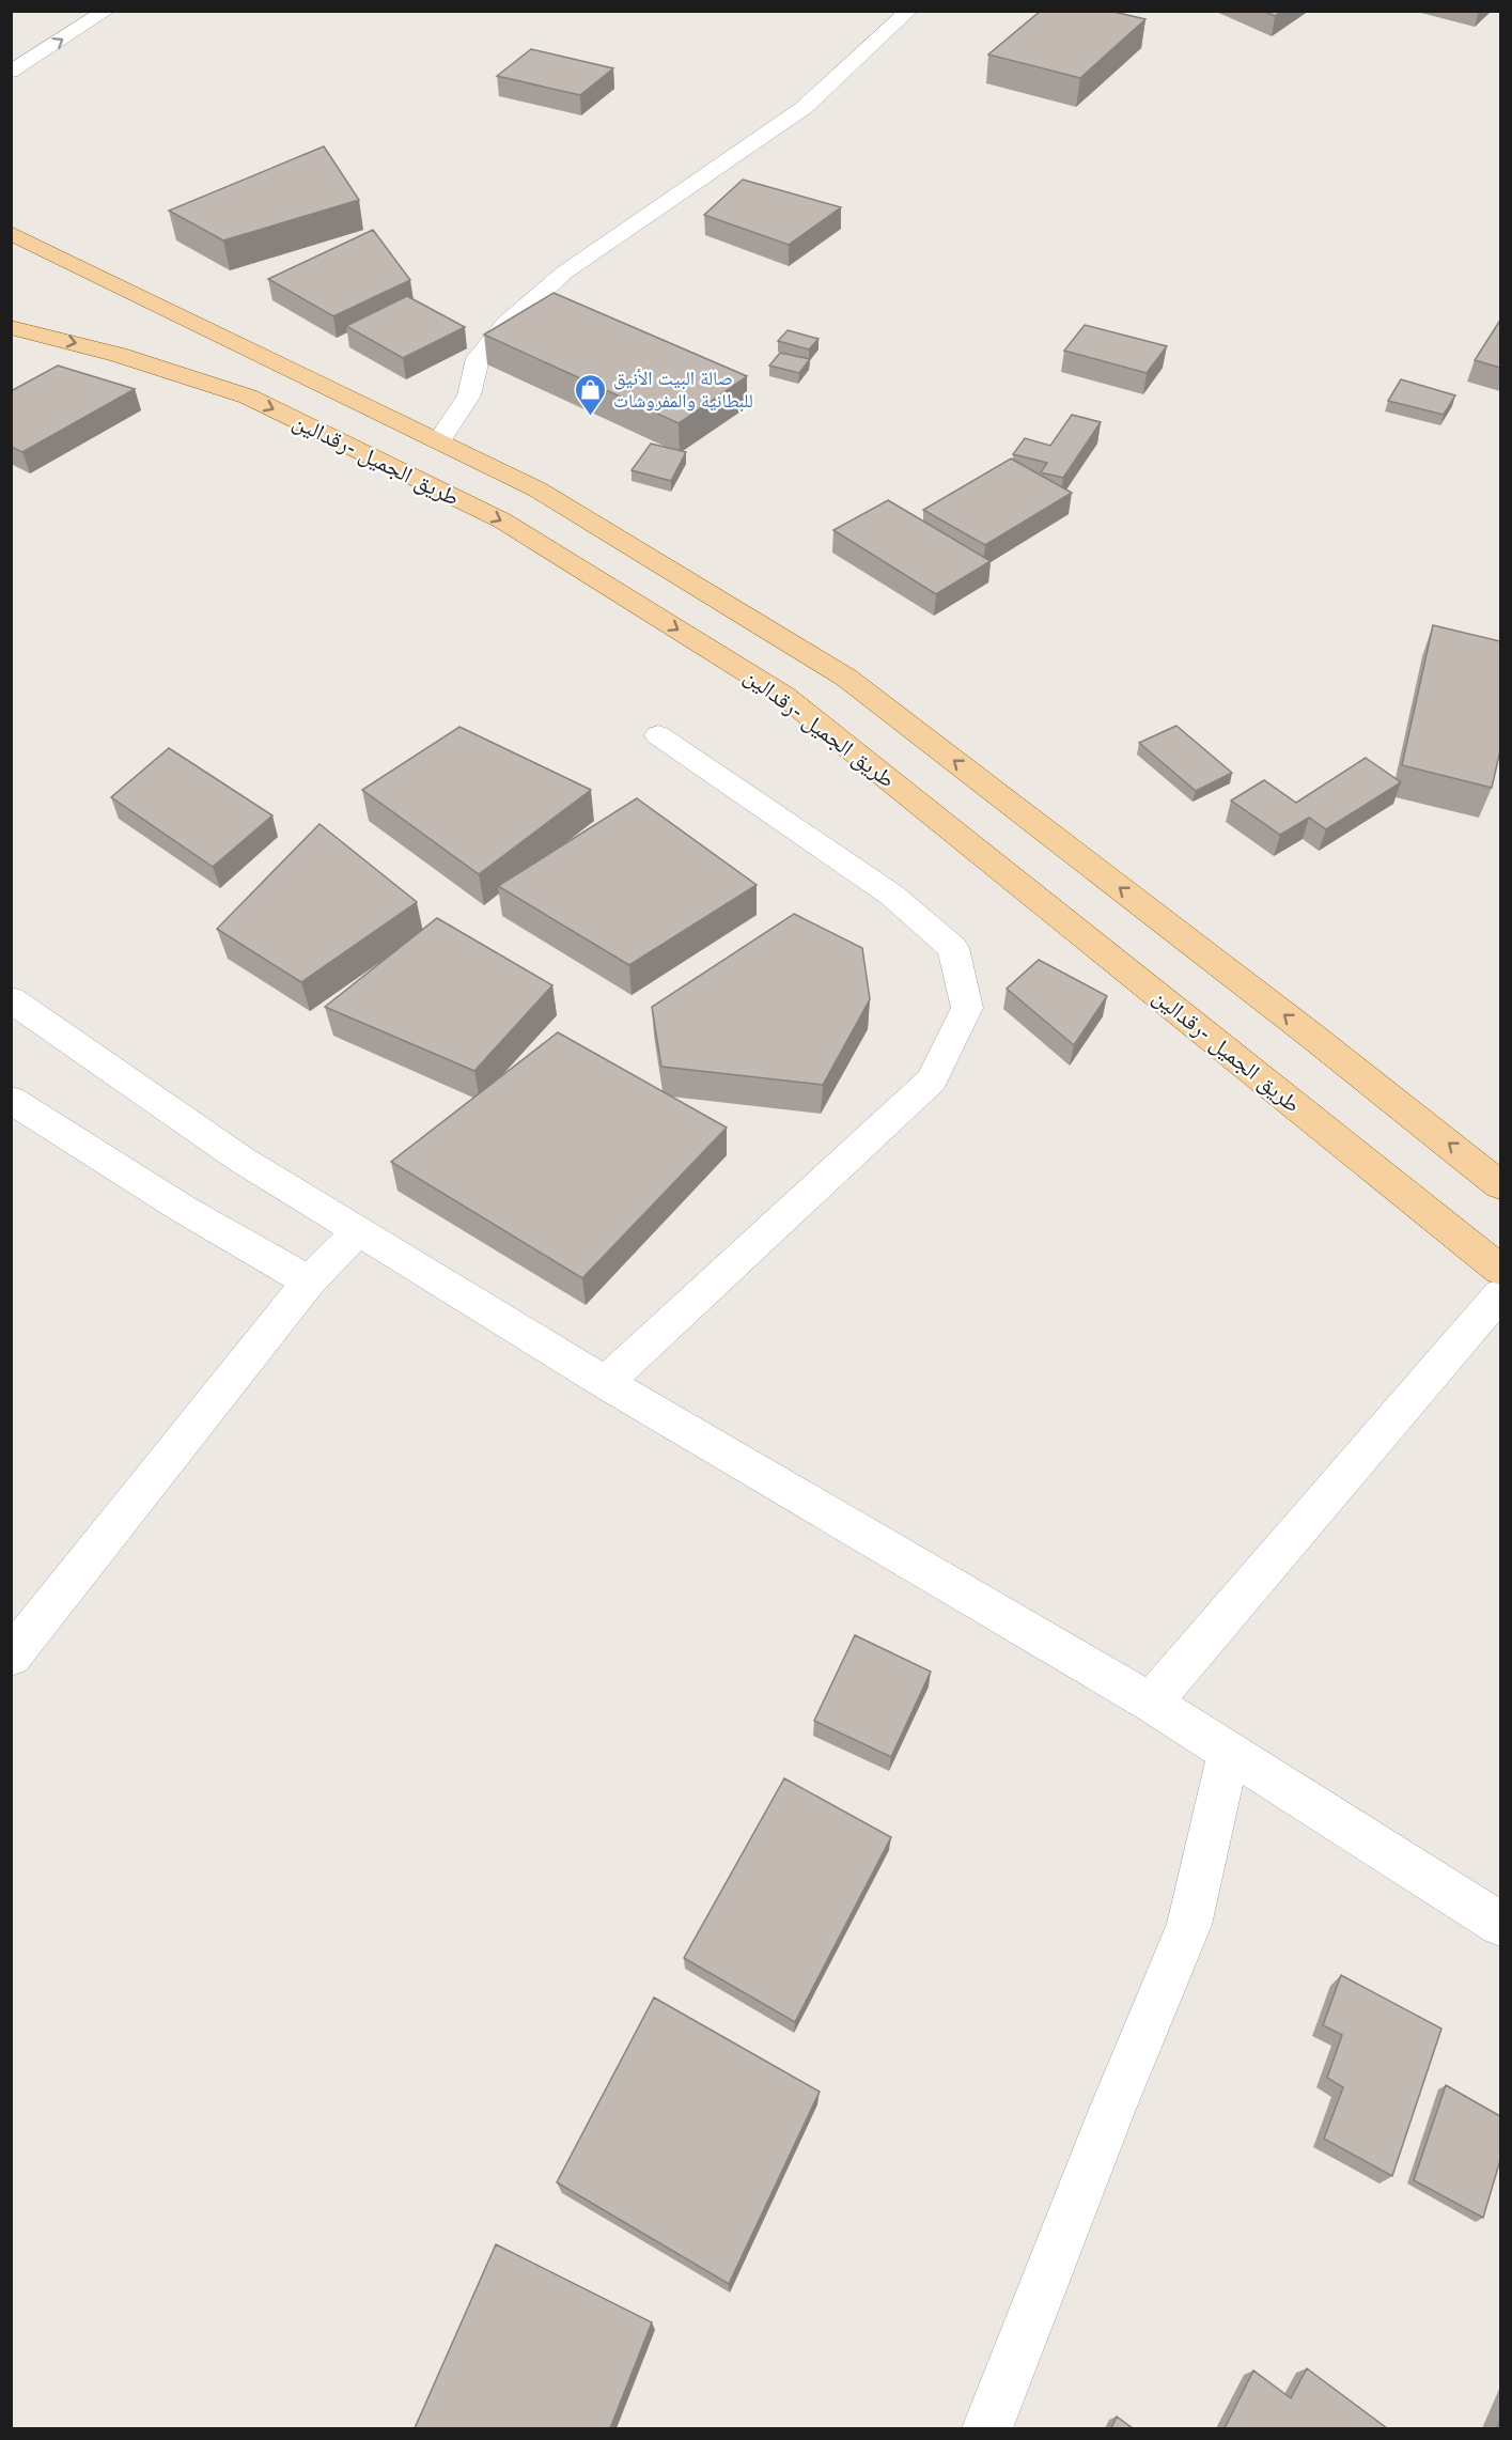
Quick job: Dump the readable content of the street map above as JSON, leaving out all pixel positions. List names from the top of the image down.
{
  "streets": {
    "main road": ["طريق الجميل -رقدالين"]
  },
  "places": {
    "shop": ["صالة البيت الأنيق للبطانية والمفروشات"]
  }
}
